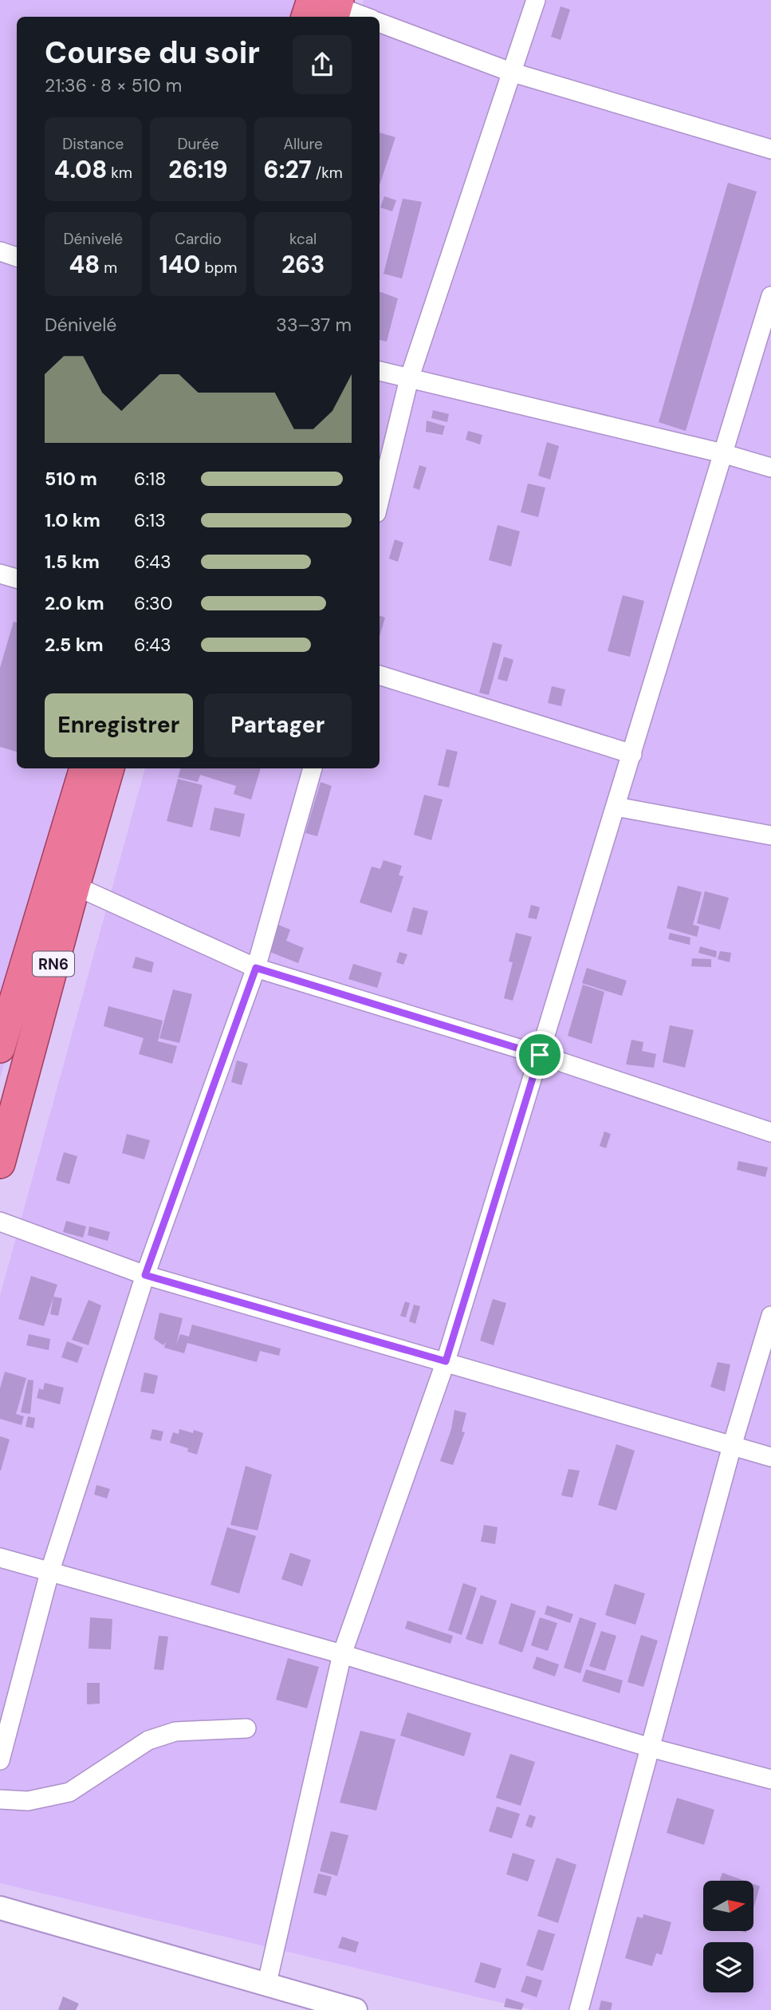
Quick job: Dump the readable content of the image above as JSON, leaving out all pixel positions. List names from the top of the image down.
{
  "streets": {
    "highway": ["RN6"]
  },
  "north": "right",
  "page": {
    "heading": ["Course du soir", "21:36 · 8 × 510 m"],
    "stats": [
      ["Distance", "4.08 km"],
      ["Durée", "26:19"],
      ["Allure", "6:27 /km"],
      ["Dénivelé", "48 m"],
      ["Cardio", "140 bpm"],
      ["kcal", "263"]
    ],
    "chart": ["Dénivelé", "33–37 m"],
    "list": [
      {
        "name": "510 m",
        "note": "6:18"
      },
      {
        "name": "1.0 km",
        "note": "6:13"
      },
      {
        "name": "1.5 km",
        "note": "6:43"
      },
      {
        "name": "2.0 km",
        "note": "6:30"
      },
      {
        "name": "2.5 km",
        "note": "6:43"
      }
    ],
    "buttons": ["Enregistrer", "Partager"]
  }
}
